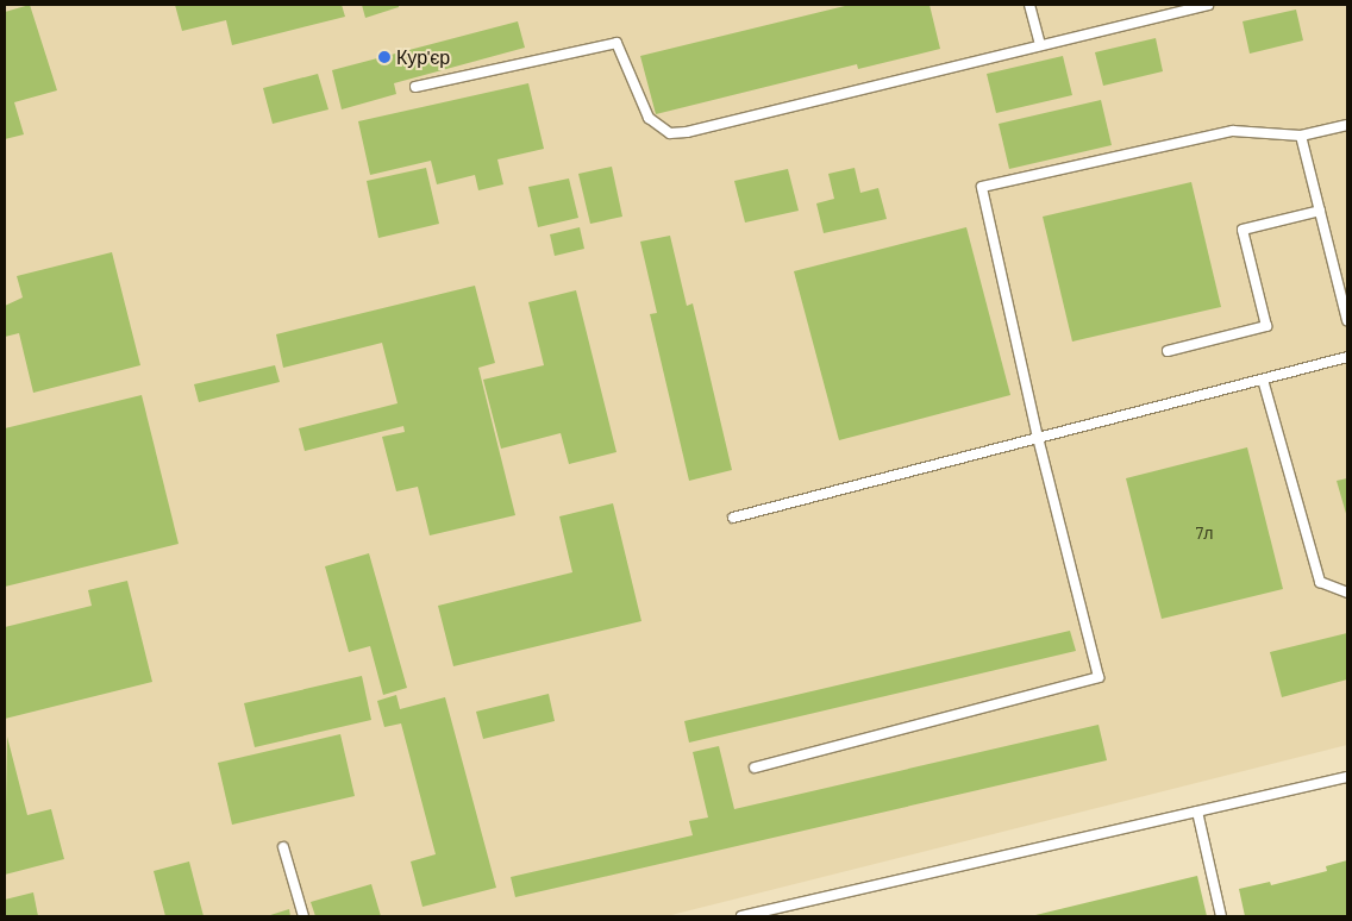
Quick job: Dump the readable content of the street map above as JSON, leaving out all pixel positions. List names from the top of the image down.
{
  "places": ["Кур'єр"],
  "house_numbers": ["7л"]
}
